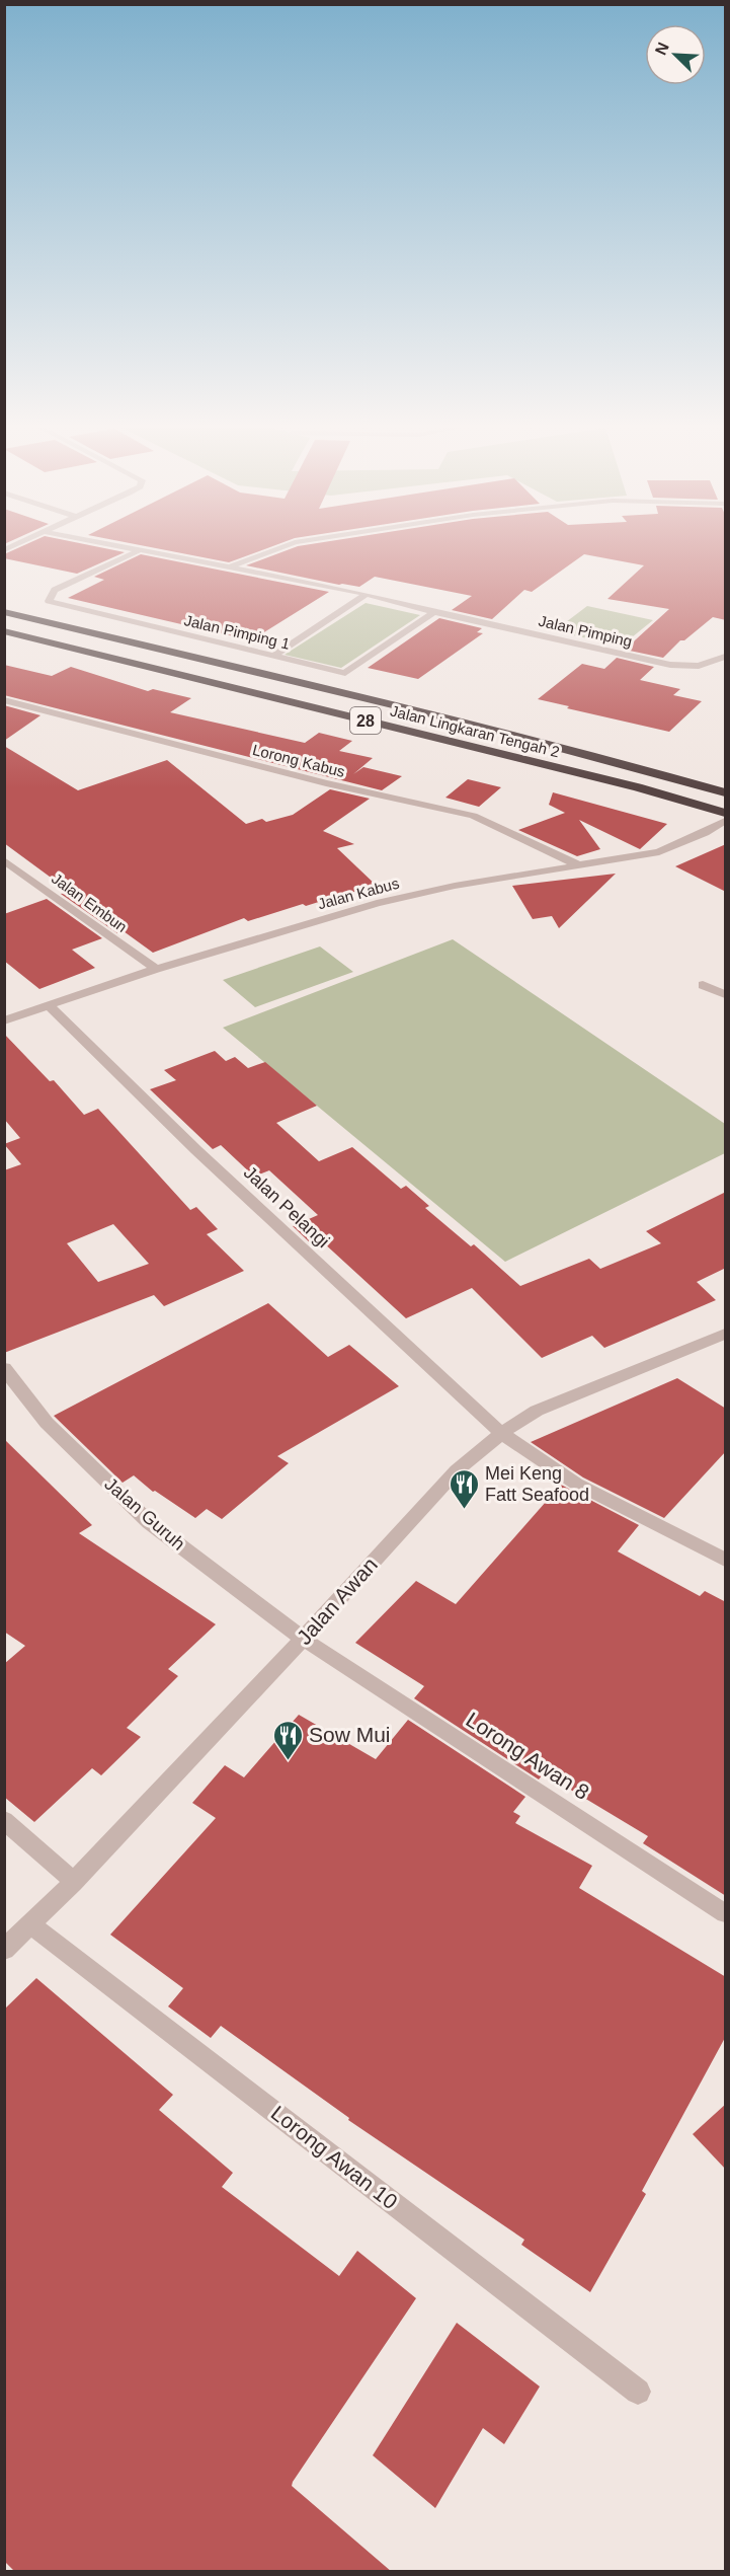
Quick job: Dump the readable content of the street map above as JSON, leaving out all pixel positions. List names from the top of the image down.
{
  "streets": {
    "highway": ["28", "Jalan Lingkaran Tengah 2"],
    "street": [
      "Jalan Pimping",
      "Jalan Pimping 1",
      "Lorong Kabus",
      "Jalan Kabus",
      "Jalan Embun",
      "Jalan Pelangi",
      "Jalan Guruh",
      "Jalan Awan",
      "Lorong Awan 8",
      "Lorong Awan 10"
    ]
  },
  "crossings": [
    ["Jalan Pimping", "Jalan Pimping 1"],
    ["Lorong Kabus", "Jalan Kabus"],
    ["Jalan Kabus", "Jalan Embun"],
    ["Jalan Kabus", "Jalan Pelangi"],
    ["Jalan Pelangi", "Jalan Awan"],
    ["Jalan Guruh", "Jalan Awan"],
    ["Jalan Guruh", "Lorong Awan 8"],
    ["Jalan Awan", "Lorong Awan 8"],
    ["Jalan Awan", "Lorong Awan 10"]
  ],
  "places": {
    "restaurant": ["Mei Keng Fatt Seafood", "Sow Mui"]
  },
  "north": "top left"
}
